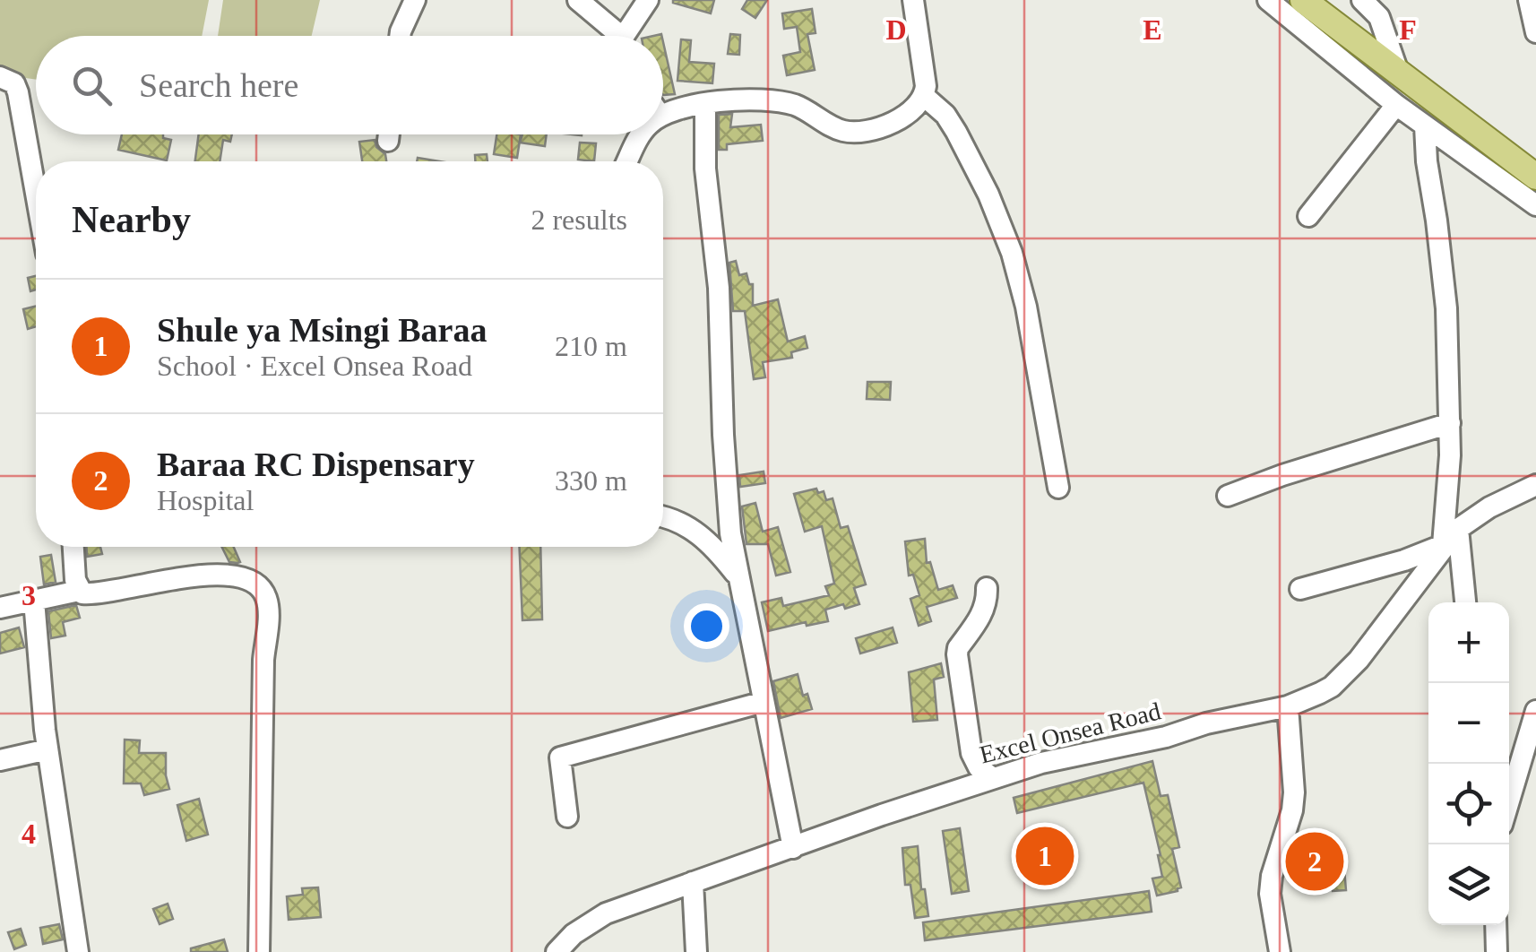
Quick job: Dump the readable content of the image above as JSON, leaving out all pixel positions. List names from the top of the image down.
{
  "streets": {
    "street": ["Excel Onsea Road"]
  },
  "page": {
    "search": "Search here",
    "heading": ["Nearby", "2 results"],
    "list": [
      {
        "mark": "1",
        "name": "Shule ya Msingi Baraa",
        "note": "School · Excel Onsea Road",
        "value": "210 m"
      },
      {
        "mark": "2",
        "name": "Baraa RC Dispensary",
        "note": "Hospital",
        "value": "330 m"
      }
    ],
    "map_buttons": ["+", "−"],
    "pins": ["1", "2"]
  },
  "grid": {
    "columns": ["D", "E", "F"],
    "rows": ["3", "4"]
  }
}
